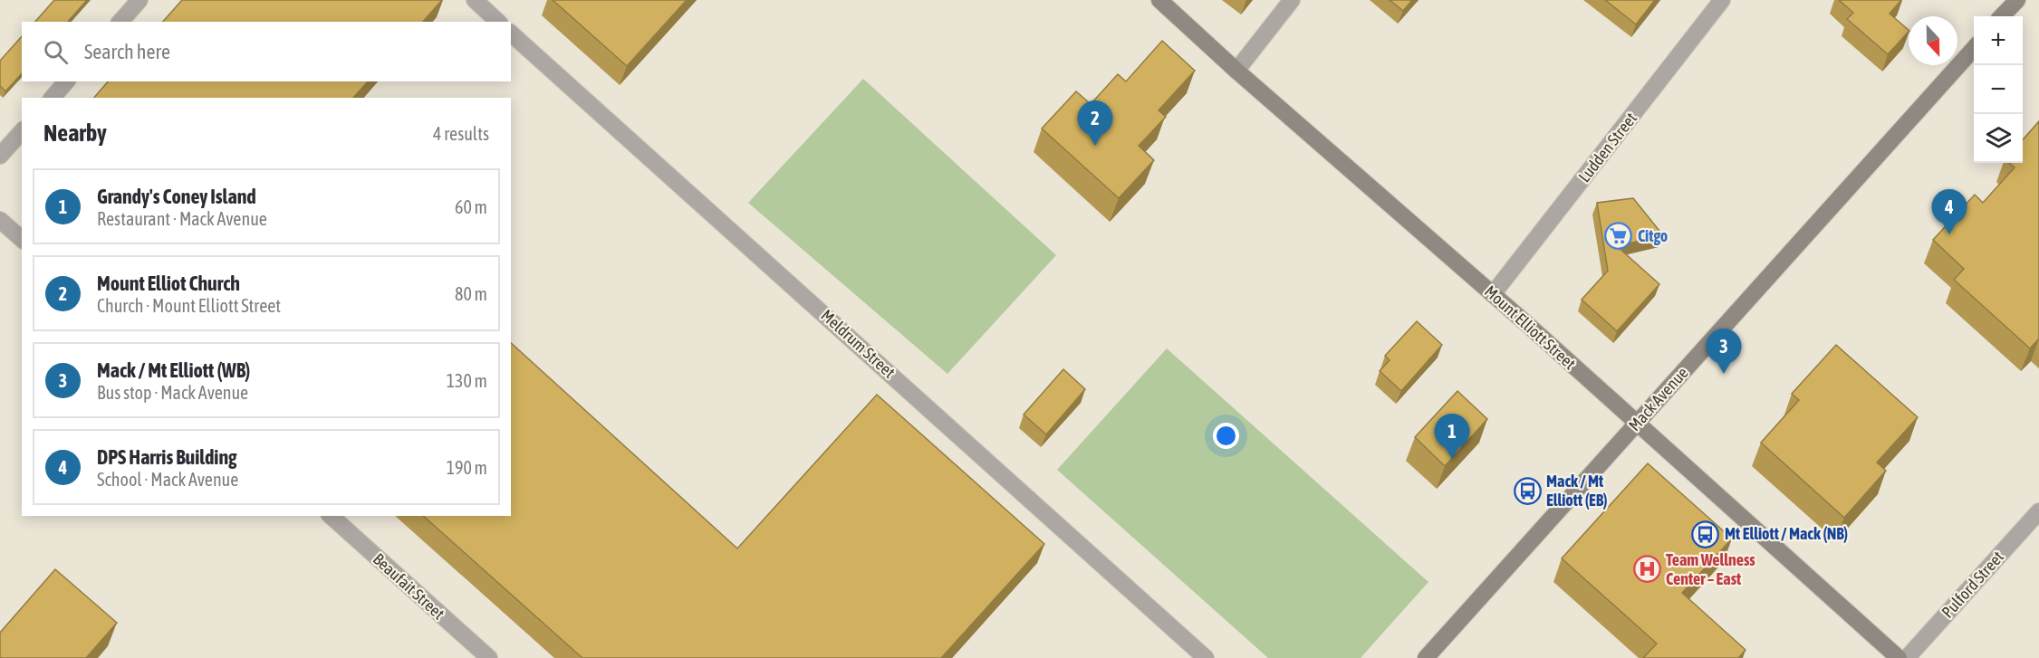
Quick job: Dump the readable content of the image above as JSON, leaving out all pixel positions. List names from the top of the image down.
{
  "streets": {
    "main road": ["Mount Elliott Street", "Mack Avenue"],
    "street": [
      "Ludden Street",
      "Meldrum Street",
      "Pulford Street",
      "Beaufait Street"
    ]
  },
  "crossings": [
    ["Ludden Street", "Mount Elliott Street"],
    ["Mount Elliott Street", "Mack Avenue"]
  ],
  "places": {
    "supermarket": ["Citgo"],
    "bus stop": ["Mack / Mt Elliott (EB)", "Mt Elliott / Mack (NB)"],
    "hospital": ["Team Wellness Center – East"]
  },
  "north": "bottom",
  "page": {
    "map_buttons": ["+", "−"],
    "search": "Search here",
    "heading": ["Nearby", "4 results"],
    "pins": [
      "2",
      "4",
      "3",
      "1"
    ],
    "list": [
      {
        "mark": "1",
        "name": "Grandy's Coney Island",
        "note": "Restaurant · Mack Avenue",
        "value": "60 m"
      },
      {
        "mark": "2",
        "name": "Mount Elliot Church",
        "note": "Church · Mount Elliott Street",
        "value": "80 m"
      },
      {
        "mark": "3",
        "name": "Mack / Mt Elliott (WB)",
        "note": "Bus stop · Mack Avenue",
        "value": "130 m"
      },
      {
        "mark": "4",
        "name": "DPS Harris Building",
        "note": "School · Mack Avenue",
        "value": "190 m"
      }
    ]
  }
}
